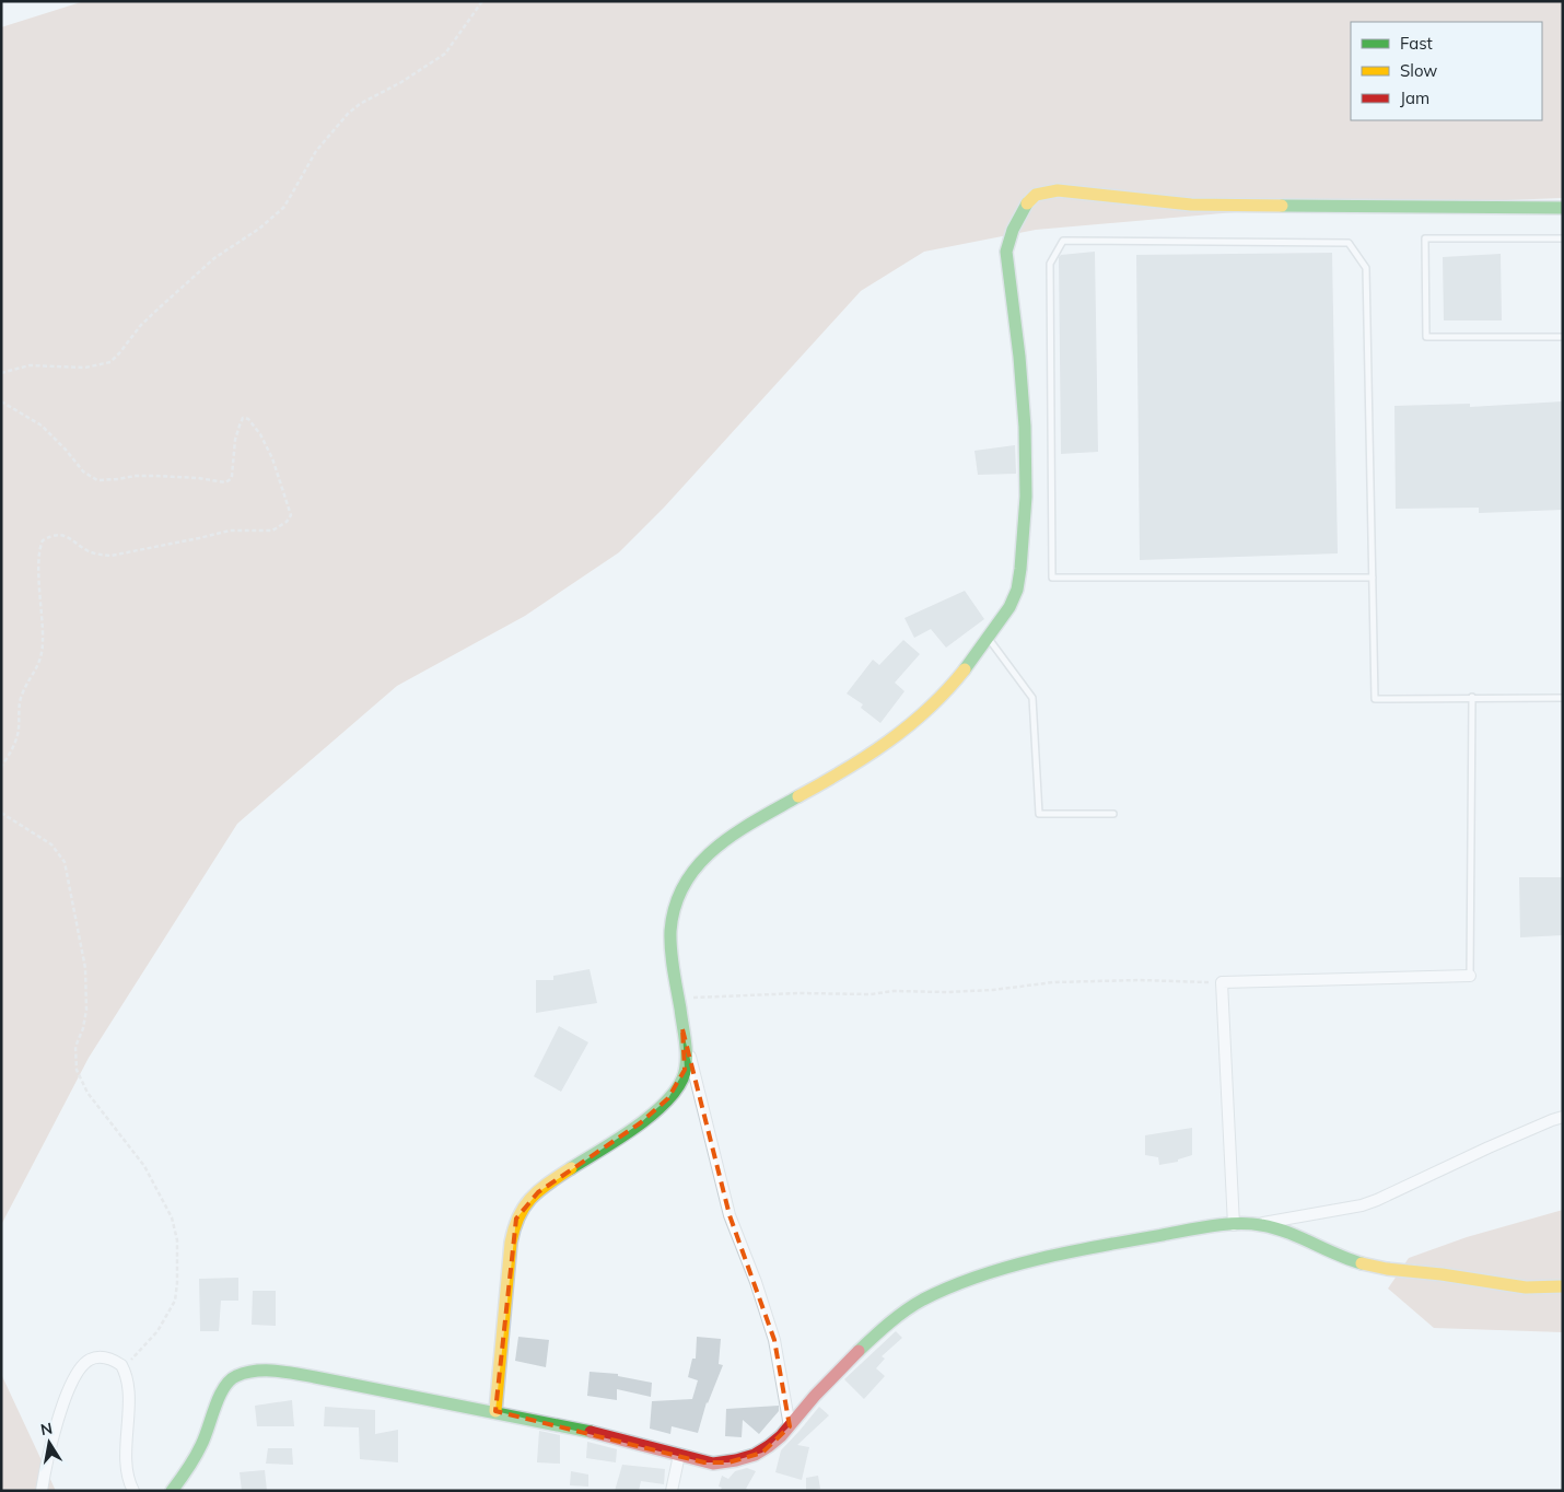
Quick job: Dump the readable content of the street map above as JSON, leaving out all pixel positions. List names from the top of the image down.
{
  "legend": ["Fast", "Slow", "Jam"],
  "north": "top"
}
